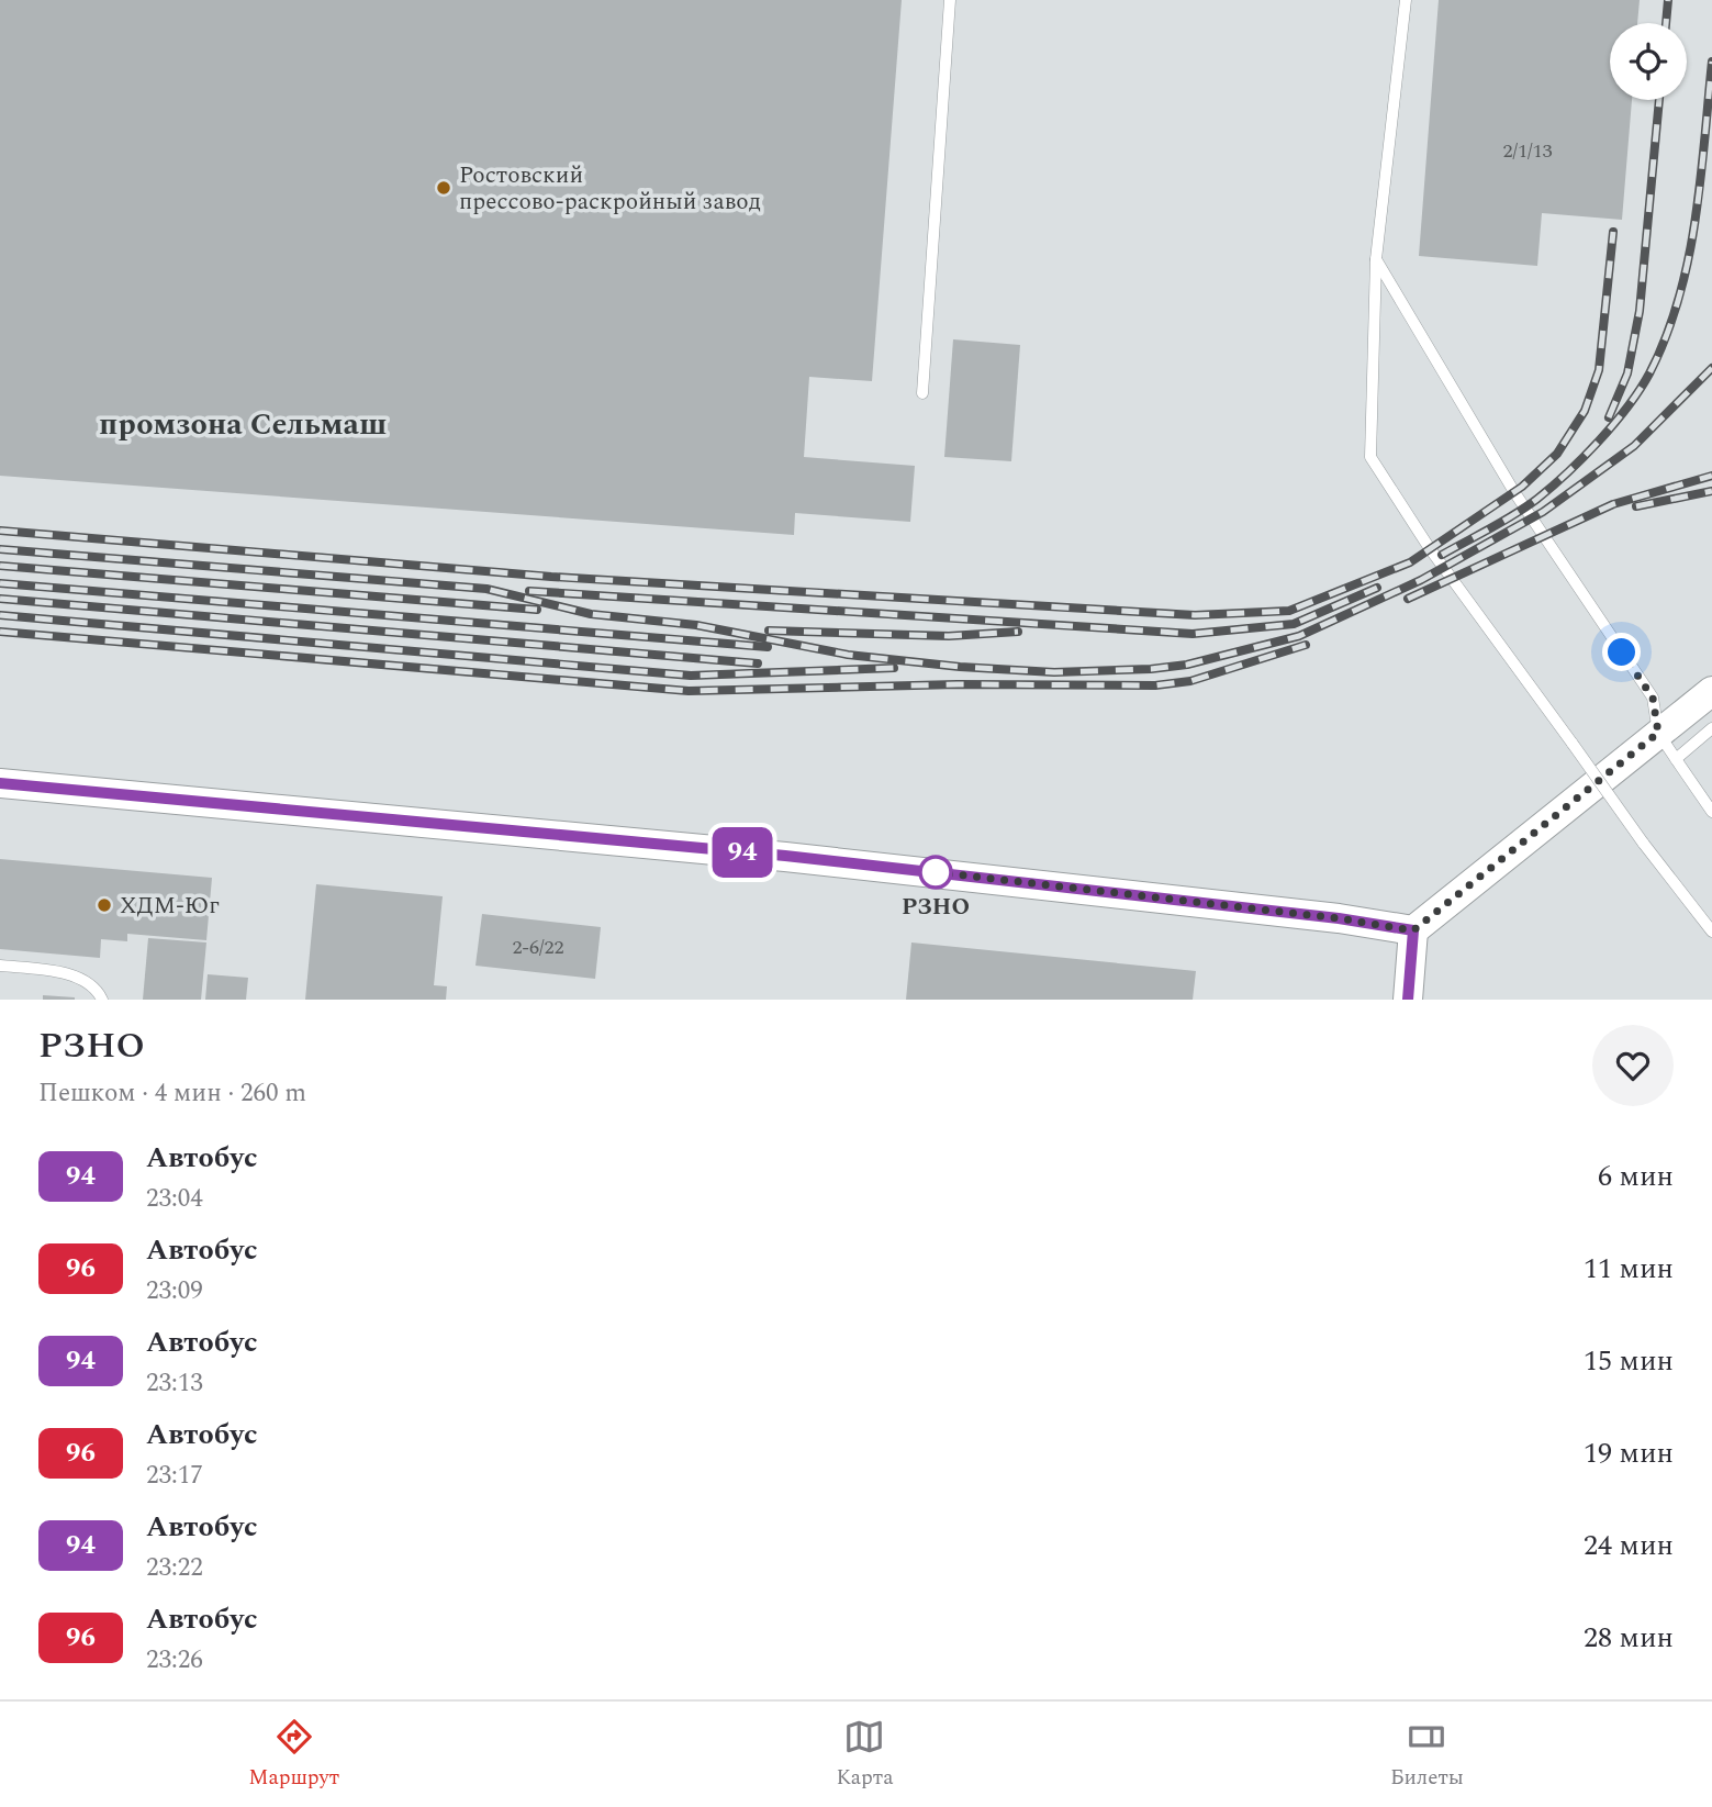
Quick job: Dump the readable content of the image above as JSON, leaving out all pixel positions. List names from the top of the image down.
{
  "districts": ["промзона Сельмаш"],
  "places": ["Ростовский прессово-раскройный завод", "РЗНО", "ХДМ-Юг"],
  "lines": ["bus line 94"],
  "house_numbers": ["2/1/13", "2-6/22"],
  "page": {
    "on_map": "94",
    "heading": ["РЗНО", "Пешком · 4 мин · 260 m"],
    "list": [
      {
        "mark": "94",
        "name": "Автобус",
        "note": "23:04",
        "value": "6 мин"
      },
      {
        "mark": "96",
        "name": "Автобус",
        "note": "23:09",
        "value": "11 мин"
      },
      {
        "mark": "94",
        "name": "Автобус",
        "note": "23:13",
        "value": "15 мин"
      },
      {
        "mark": "96",
        "name": "Автобус",
        "note": "23:17",
        "value": "19 мин"
      },
      {
        "mark": "94",
        "name": "Автобус",
        "note": "23:22",
        "value": "24 мин"
      },
      {
        "mark": "96",
        "name": "Автобус",
        "note": "23:26",
        "value": "28 мин"
      }
    ],
    "tabs": ["Маршрут", "Карта", "Билеты"]
  }
}
